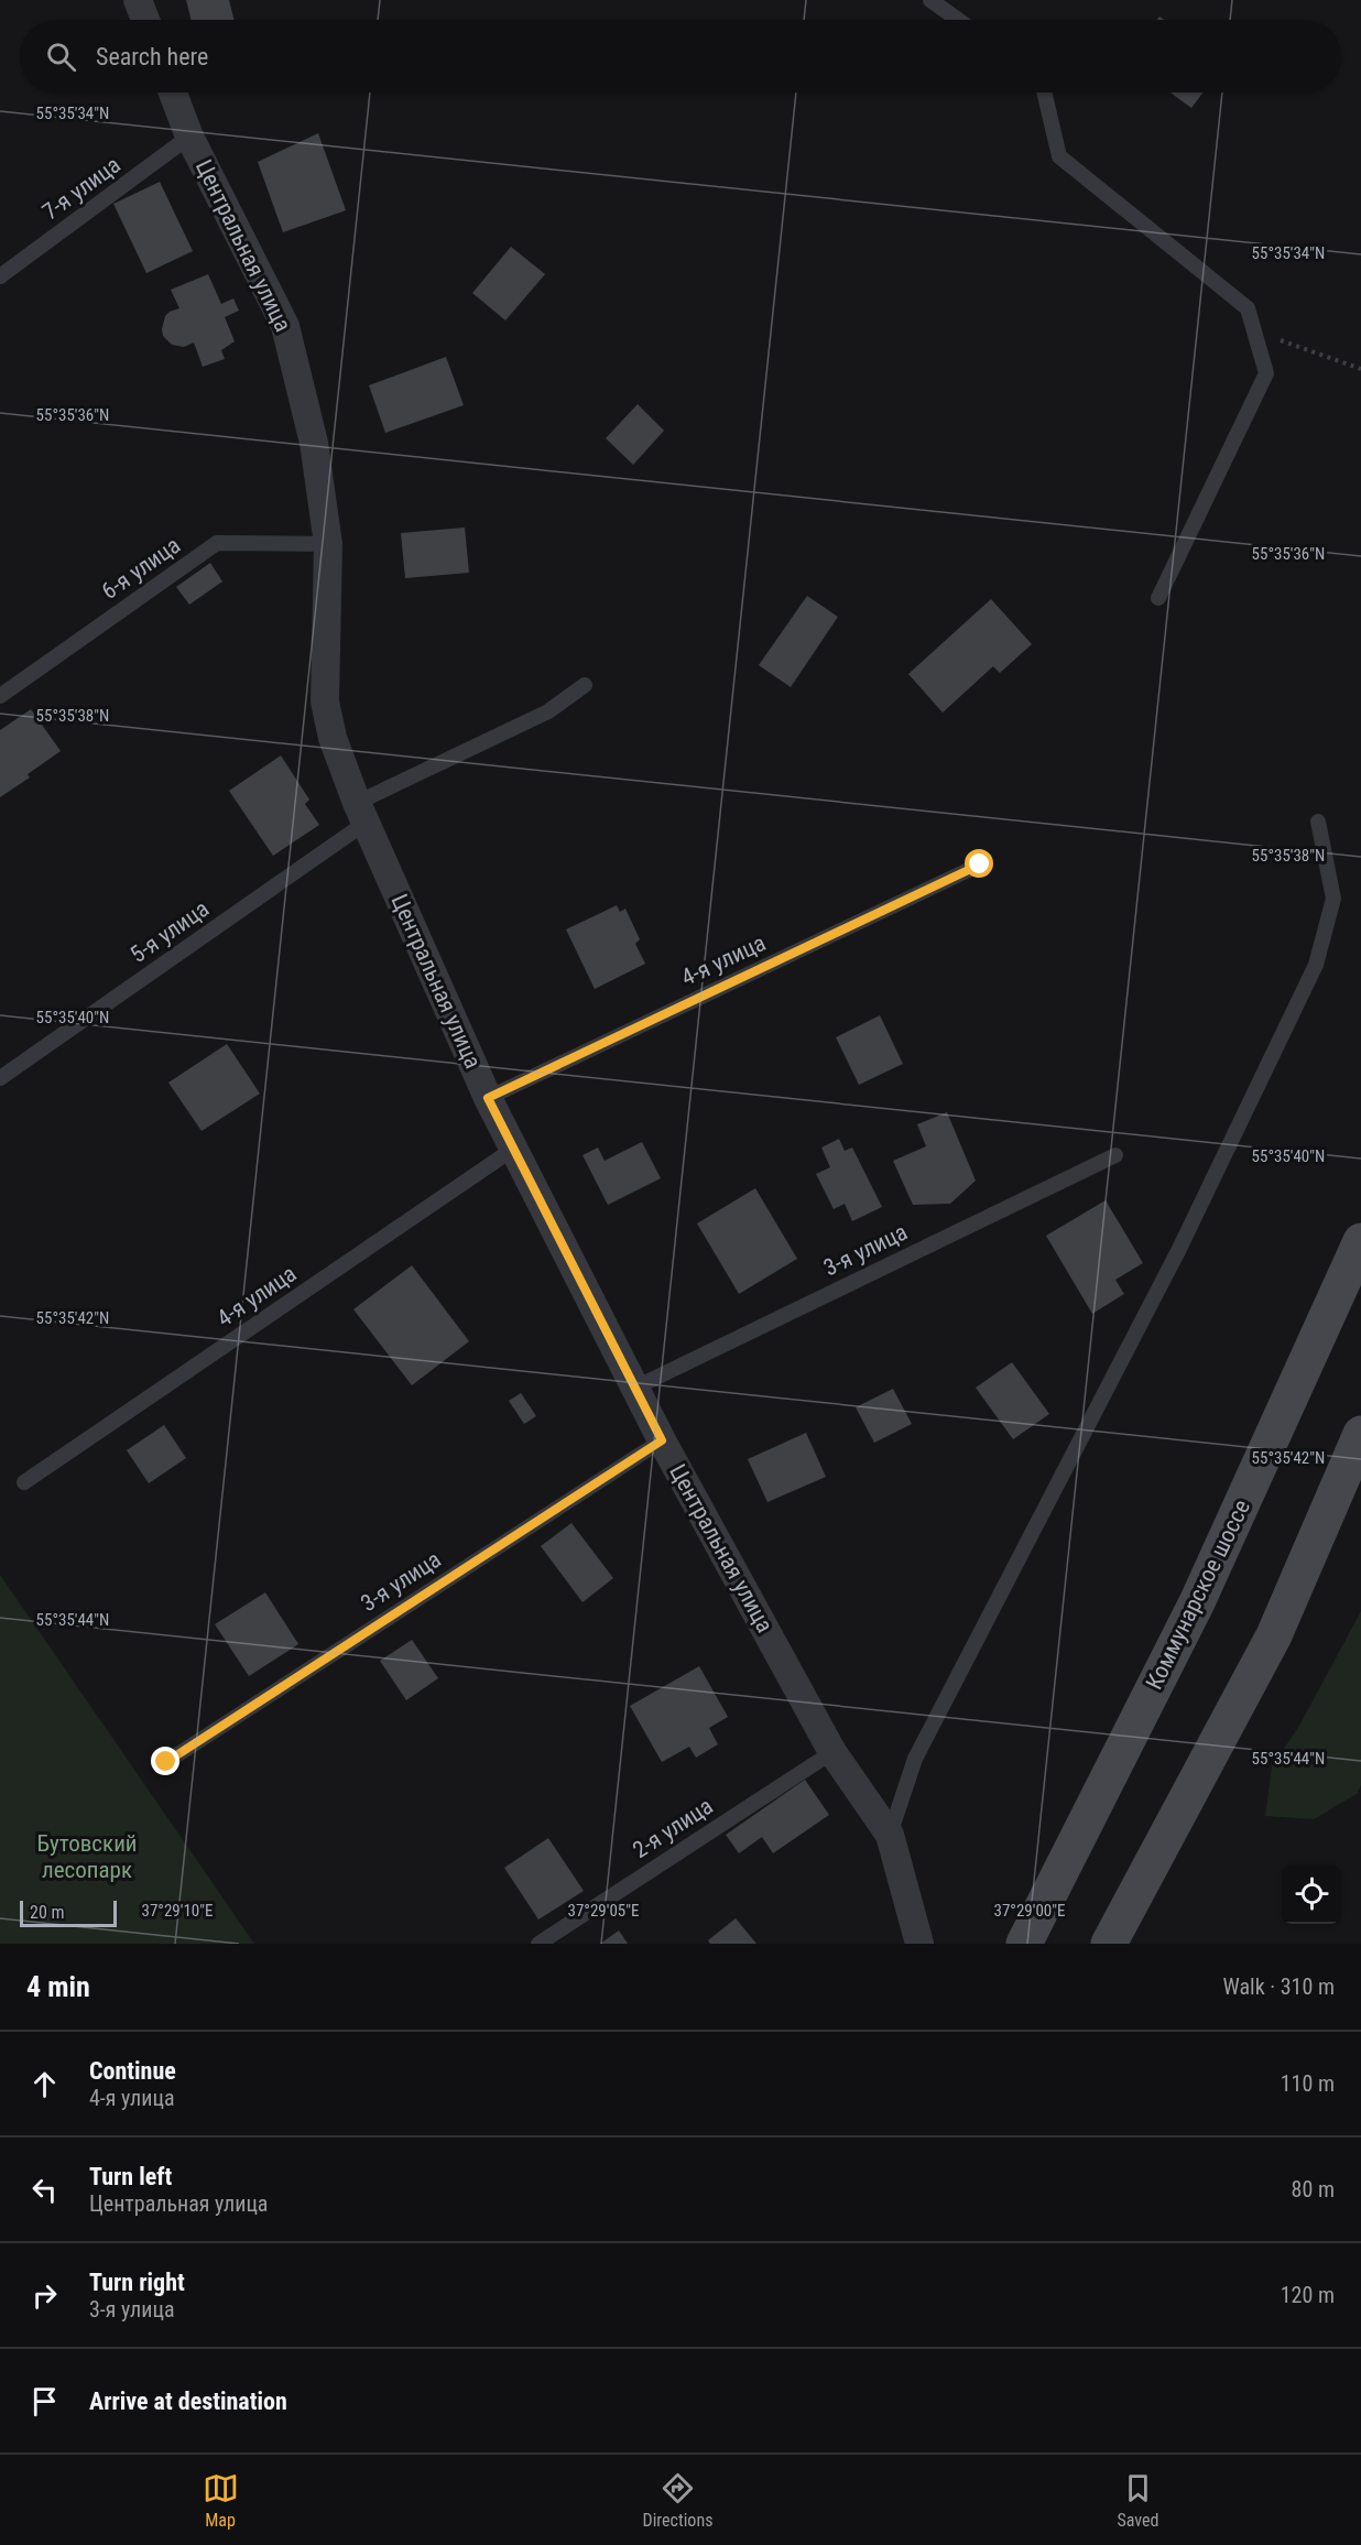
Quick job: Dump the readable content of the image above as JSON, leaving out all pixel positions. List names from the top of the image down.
{
  "streets": {
    "main road": ["Коммунарское шоссе"],
    "street": ["Центральная улица"],
    "lane": [
      "7-я улица",
      "6-я улица",
      "5-я улица",
      "4-я улица",
      "3-я улица",
      "2-я улица"
    ]
  },
  "crossings": [
    ["7-я улица", "Центральная улица"],
    ["Центральная улица", "6-я улица"],
    ["Центральная улица", "5-я улица"],
    ["Центральная улица", "4-я улица"],
    ["Центральная улица", "3-я улица"],
    ["Центральная улица", "2-я улица"]
  ],
  "parks": ["Бутовский лесопарк"],
  "scale_bar": "20 m",
  "page": {
    "search": "Search here",
    "scale": "20 m",
    "heading": ["4 min", "Walk · 310 m"],
    "list": [
      ["Continue", "4-я улица", "110 m"],
      ["Turn left", "Центральная улица", "80 m"],
      ["Turn right", "3-я улица", "120 m"],
      "Arrive at destination"
    ],
    "nav": ["Map", "Directions", "Saved"]
  },
  "coordinates": [
    "55°35'34\"N",
    "55°35'36\"N",
    "55°35'38\"N",
    "55°35'40\"N",
    "55°35'42\"N",
    "55°35'44\"N",
    "37°29'10\"E",
    "37°29'05\"E",
    "37°29'00\"E"
  ]
}
